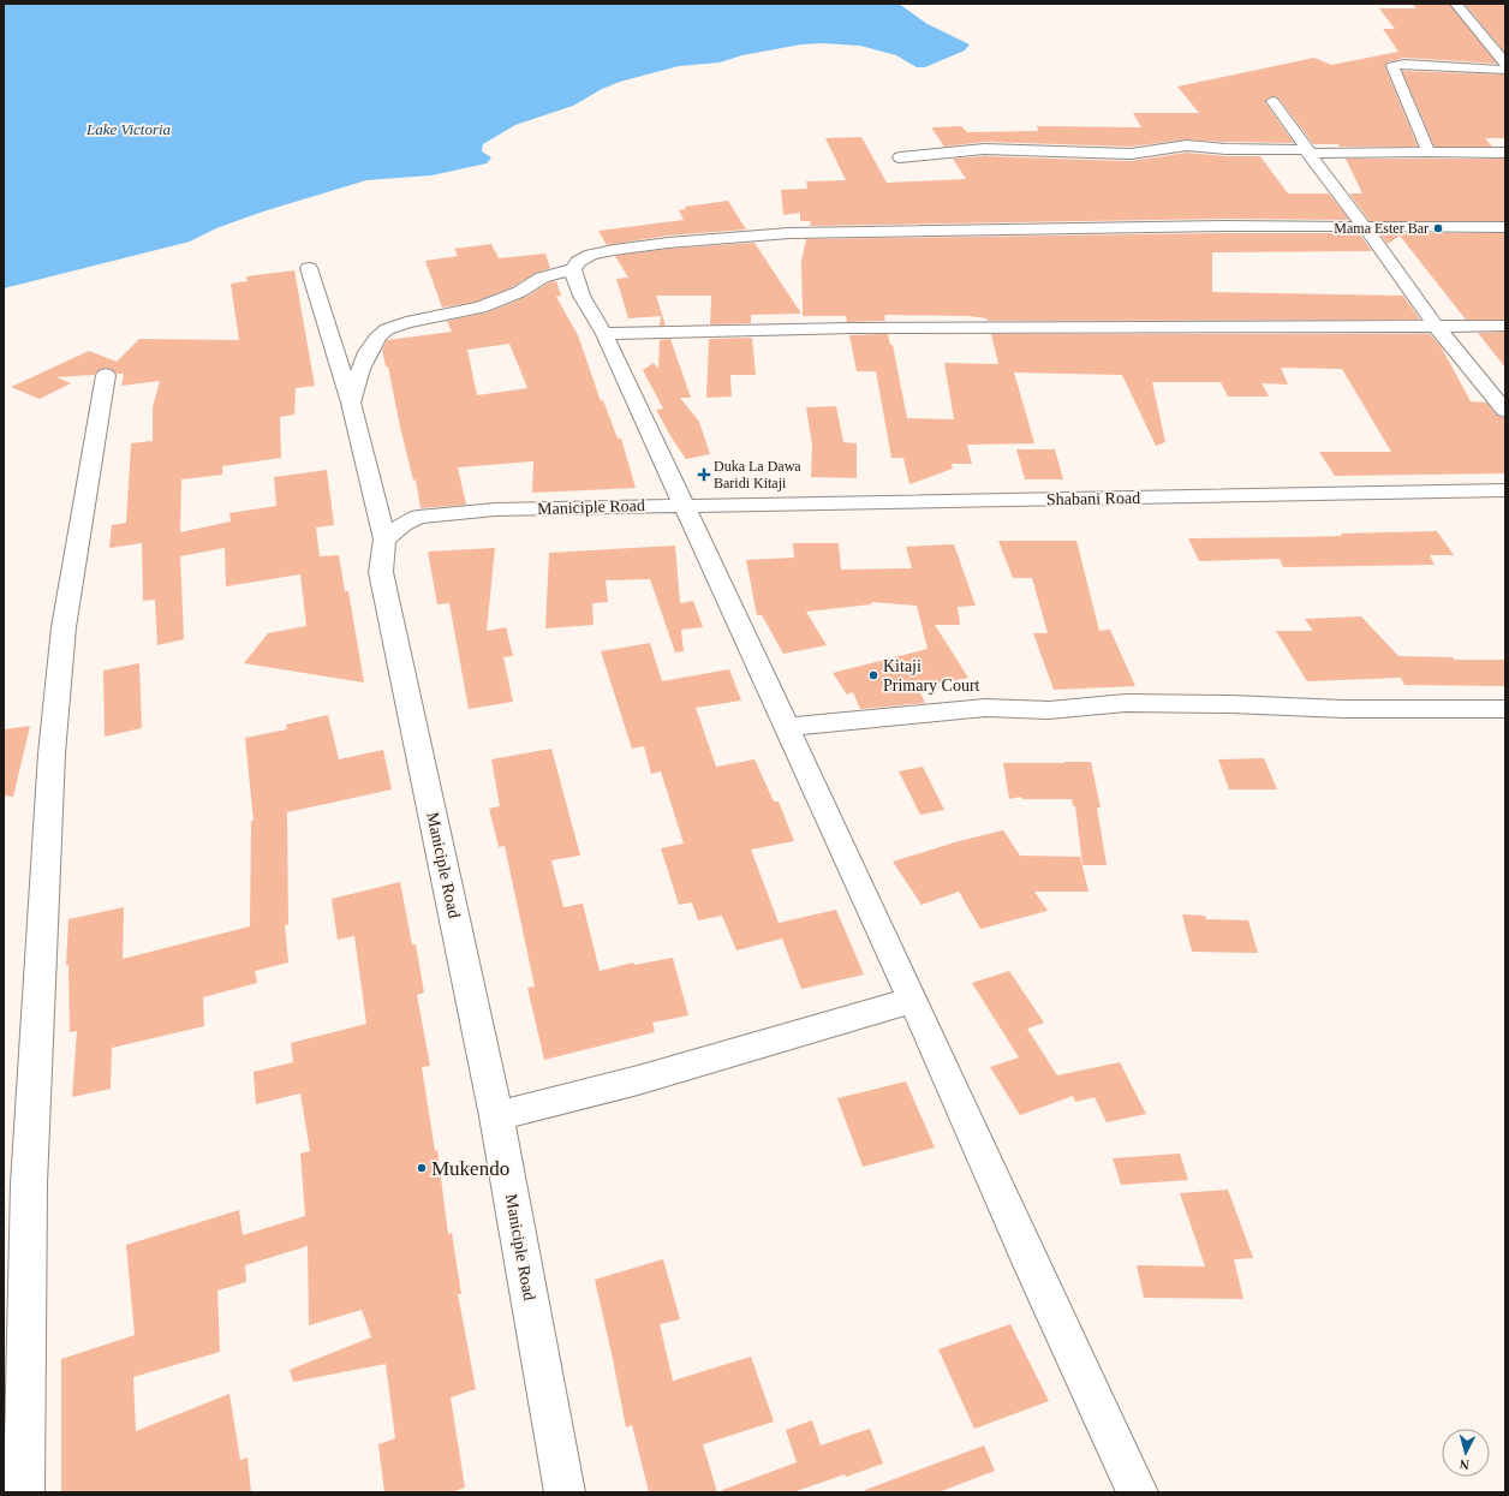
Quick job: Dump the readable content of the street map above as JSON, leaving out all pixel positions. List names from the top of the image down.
{
  "streets": {
    "street": ["Shabani Road", "Maniciple Road"]
  },
  "crossings": [
    ["Shabani Road", "Maniciple Road"]
  ],
  "water": ["Lake Victoria"],
  "places": {
    "other": ["Mama Ester Bar", "Kitaji Primary Court", "Mukendo"],
    "health": ["Duka La Dawa Baridi Kitaji"]
  },
  "north": "bottom"
}
